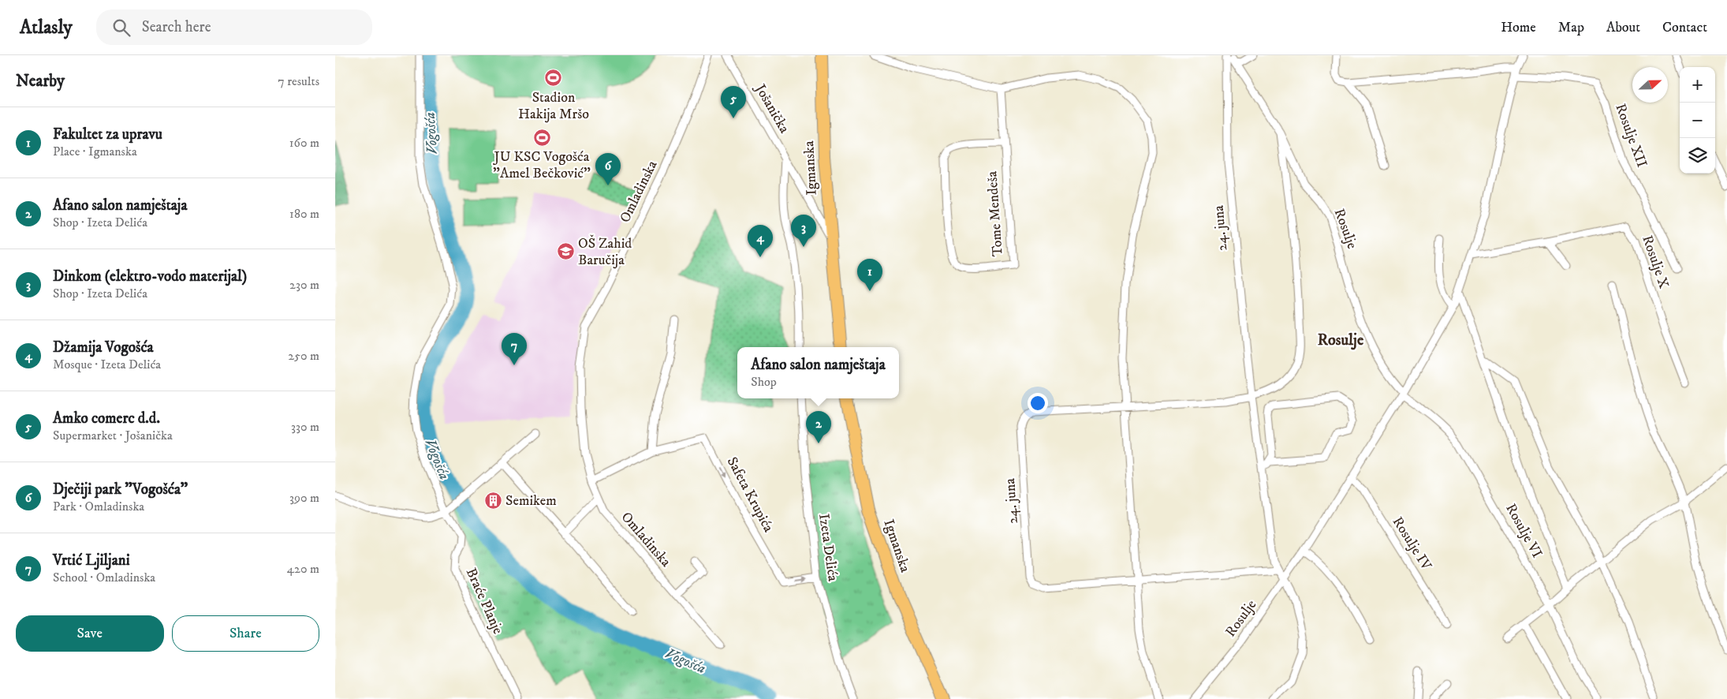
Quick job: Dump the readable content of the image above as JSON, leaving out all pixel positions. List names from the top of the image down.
{
  "streets": {
    "main road": ["Igmanska"],
    "street": [
      "Jošanička",
      "Rosulje XII",
      "Omladinska",
      "Tome Mendeša",
      "24. juna",
      "Rosulje",
      "Rosulje X",
      "Safeta Krupića",
      "Rosulje VI",
      "Rosulje IV",
      "Izeta Delića",
      "Braće Planje"
    ]
  },
  "crossings": [
    ["Jošanička", "Igmanska"],
    ["Rosulje XII", "Rosulje"],
    ["Omladinska", "Safeta Krupića"],
    ["24. juna", "Rosulje"],
    ["Rosulje", "Rosulje X"],
    ["Rosulje", "Rosulje VI"],
    ["Rosulje", "Rosulje IV"],
    ["Safeta Krupića", "Izeta Delića"]
  ],
  "one_way": ["Safeta Krupića"],
  "districts": ["Rosulje"],
  "water": ["Vogošća"],
  "places": {
    "sports": ["Stadion Hakija Mršo", "JU KSC Vogošća \"Amel Bečković\""],
    "school or university": ["OŠ Zahid Baručija"],
    "building": ["Semikem"]
  },
  "north": "right",
  "page": {
    "header": "Atlasly",
    "search": "Search here",
    "nav": [
      "Home",
      "Map",
      "About",
      "Contact"
    ],
    "heading": ["Nearby", "7 results"],
    "map_buttons": ["+", "−"],
    "pins": [
      "5",
      "6",
      "3",
      "4",
      "1",
      "7",
      "2"
    ],
    "list": [
      {
        "mark": "1",
        "name": "Fakultet za upravu",
        "note": "Place · Igmanska",
        "value": "160 m"
      },
      {
        "mark": "2",
        "name": "Afano salon namještaja",
        "note": "Shop · Izeta Delića",
        "value": "180 m"
      },
      {
        "mark": "3",
        "name": "Dinkom (elektro-vodo materijal)",
        "note": "Shop · Izeta Delića",
        "value": "230 m"
      },
      {
        "mark": "4",
        "name": "Džamija Vogošća",
        "note": "Mosque · Izeta Delića",
        "value": "250 m"
      },
      {
        "mark": "5",
        "name": "Amko comerc d.d.",
        "note": "Supermarket · Jošanička",
        "value": "330 m"
      },
      {
        "mark": "6",
        "name": "Dječiji park \"Vogošća\"",
        "note": "Park · Omladinska",
        "value": "390 m"
      },
      {
        "mark": "7",
        "name": "Vrtić Ljiljani",
        "note": "School · Omladinska",
        "value": "420 m"
      }
    ],
    "popup": ["Afano salon namještaja", "Shop"],
    "buttons": ["Save", "Share"]
  }
}
